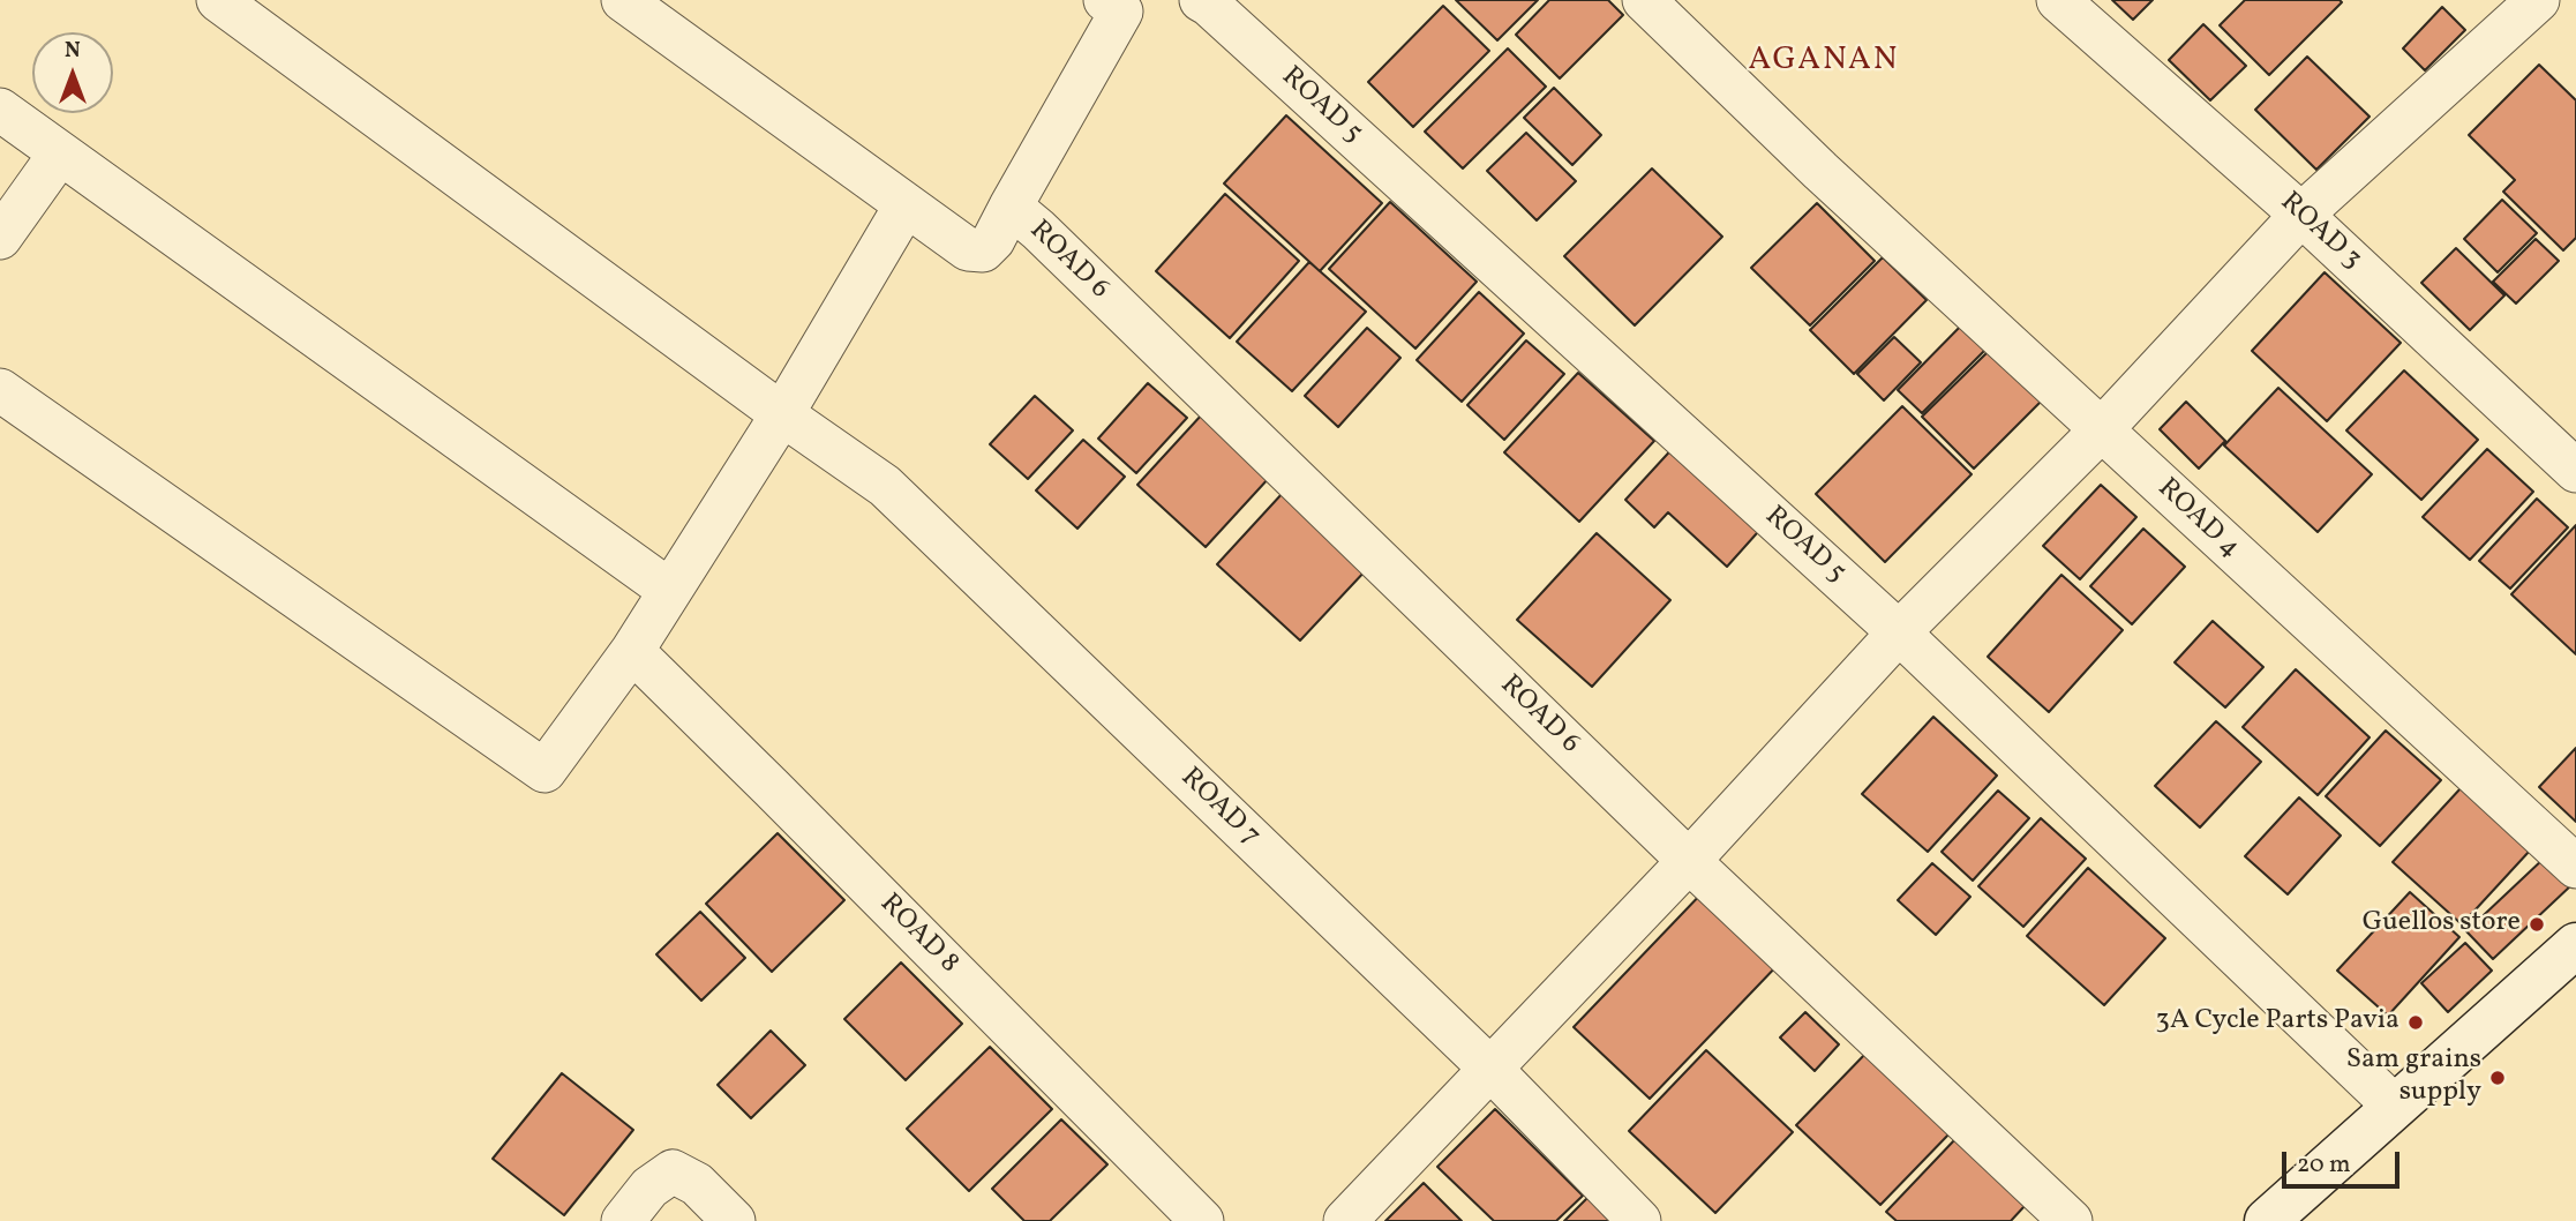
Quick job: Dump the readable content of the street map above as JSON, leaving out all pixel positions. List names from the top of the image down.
{
  "streets": {
    "street": [
      "ROAD 5",
      "ROAD 3",
      "ROAD 6",
      "ROAD 4",
      "ROAD 7",
      "ROAD 8"
    ]
  },
  "districts": ["AGANAN"],
  "places": ["Guellos store", "3A Cycle Parts Pavia", "Sam grains supply"],
  "scale_bar": "20 m",
  "north": "top"
}
